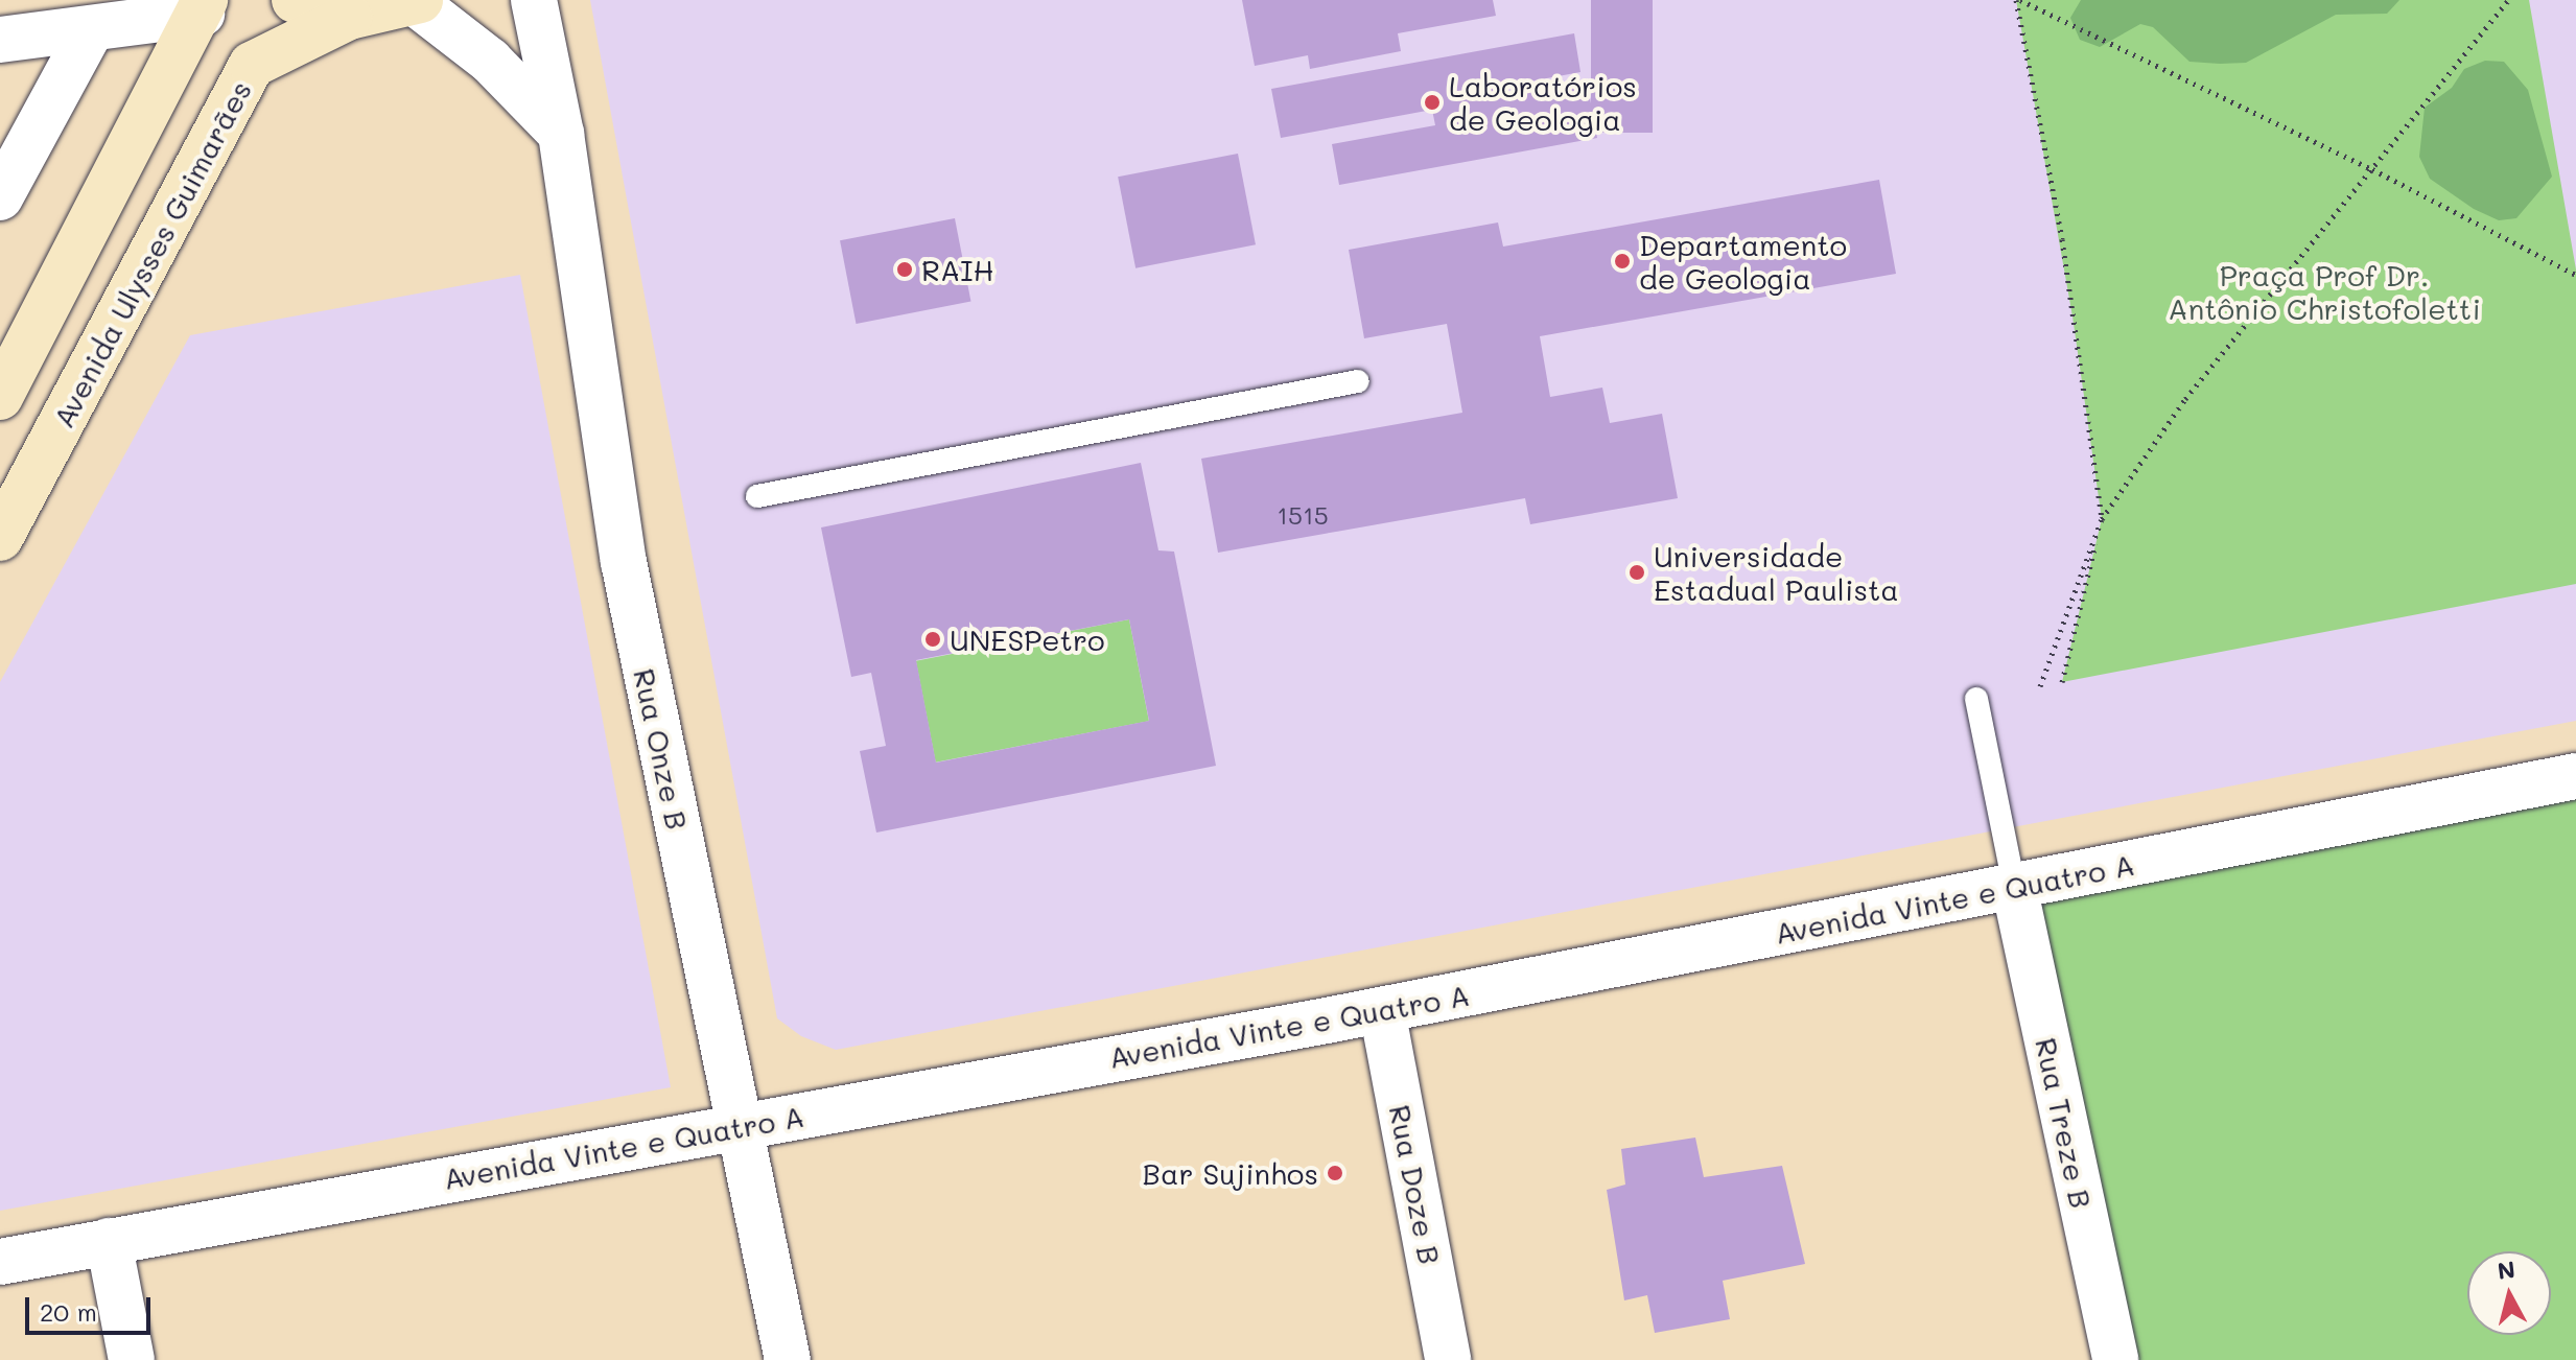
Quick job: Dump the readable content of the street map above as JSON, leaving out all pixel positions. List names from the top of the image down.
{
  "streets": {
    "main road": ["Avenida Ulysses Guimarães"],
    "street": [
      "Rua Onze B",
      "Avenida Vinte e Quatro A",
      "Rua Treze B",
      "Rua Doze B"
    ]
  },
  "crossings": [
    ["Rua Onze B", "Avenida Vinte e Quatro A"],
    ["Avenida Vinte e Quatro A", "Rua Treze B"],
    ["Avenida Vinte e Quatro A", "Rua Doze B"]
  ],
  "parks": ["Praça Prof Dr. Antônio Christofoletti"],
  "places": [
    "Laboratórios de Geologia",
    "Departamento de Geologia",
    "RAIH",
    "Universidade Estadual Paulista",
    "UNESPetro",
    "Bar Sujinhos"
  ],
  "house_numbers": ["1515"],
  "scale_bar": "20 m",
  "north": "top"
}
